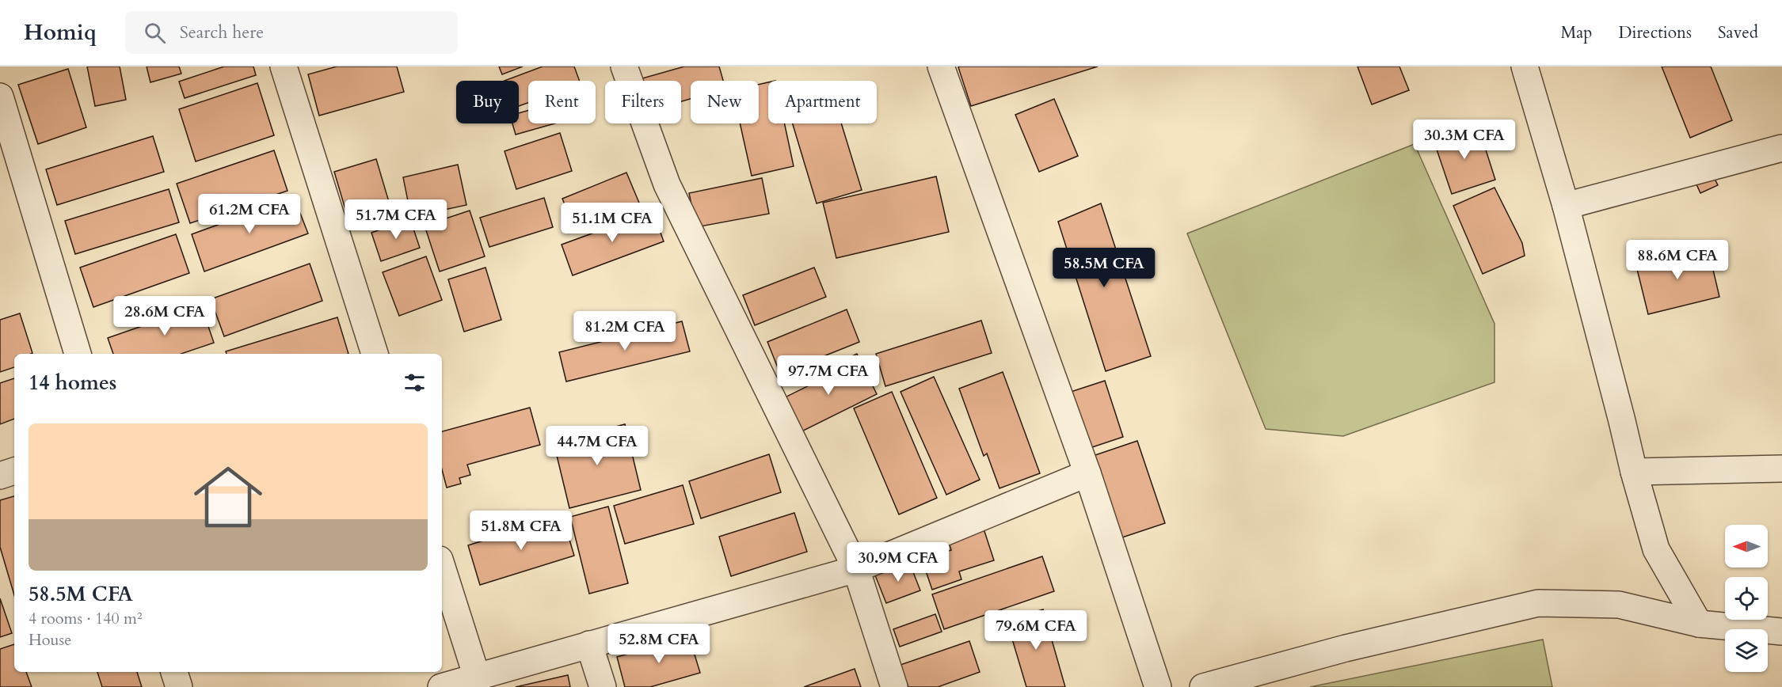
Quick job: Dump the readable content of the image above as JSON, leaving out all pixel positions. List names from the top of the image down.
{
  "north": "left",
  "page": {
    "header": "Homiq",
    "search": "Search here",
    "nav": ["Map", "Directions", "Saved"],
    "chip": [
      "Buy",
      "Rent",
      "Filters",
      "New",
      "Apartment"
    ],
    "price": [
      "30.3M CFA",
      "61.2M CFA",
      "51.7M CFA",
      "51.1M CFA",
      "88.6M CFA",
      "58.5M CFA",
      "28.6M CFA",
      "81.2M CFA",
      "97.7M CFA",
      "44.7M CFA",
      "51.8M CFA",
      "30.9M CFA",
      "79.6M CFA",
      "52.8M CFA"
    ],
    "heading": "14 homes",
    "list": [
      {
        "name": "58.5M CFA",
        "note": "4 rooms · 140 m² · House"
      }
    ]
  }
}
